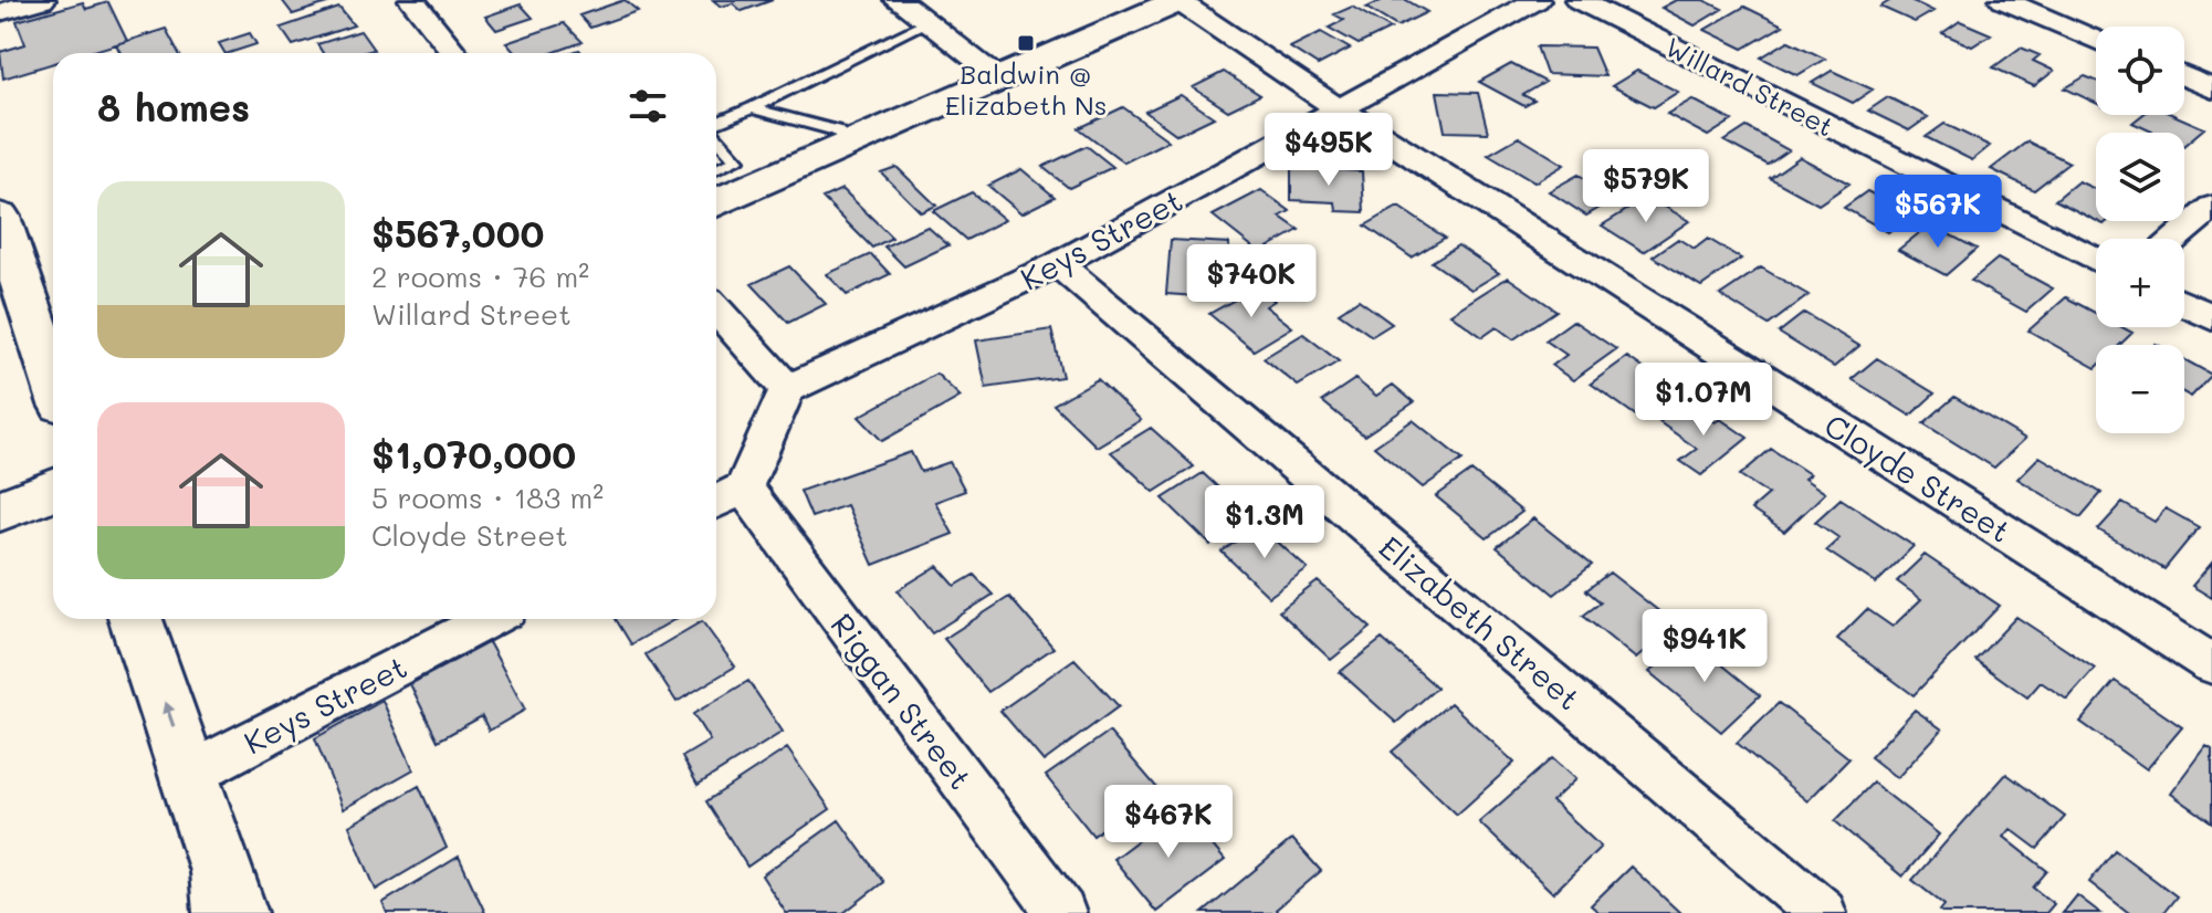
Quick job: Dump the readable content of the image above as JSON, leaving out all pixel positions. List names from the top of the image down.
{
  "streets": {
    "street": [
      "Willard Street",
      "Keys Street",
      "Cloyde Street",
      "Elizabeth Street",
      "Riggan Street"
    ]
  },
  "crossings": [
    ["Keys Street", "Cloyde Street"],
    ["Keys Street", "Elizabeth Street"]
  ],
  "places": {
    "transit": ["Baldwin @ Elizabeth Ns"]
  },
  "page": {
    "map_buttons": ["+", "−"],
    "heading": "8 homes",
    "price": [
      "$495K",
      "$579K",
      "$567K",
      "$740K",
      "$1.07M",
      "$1.3M",
      "$941K",
      "$467K"
    ],
    "list": [
      {
        "name": "$567,000",
        "note": "2 rooms · 76 m² · Willard Street"
      },
      {
        "name": "$1,070,000",
        "note": "5 rooms · 183 m² · Cloyde Street"
      }
    ]
  }
}
